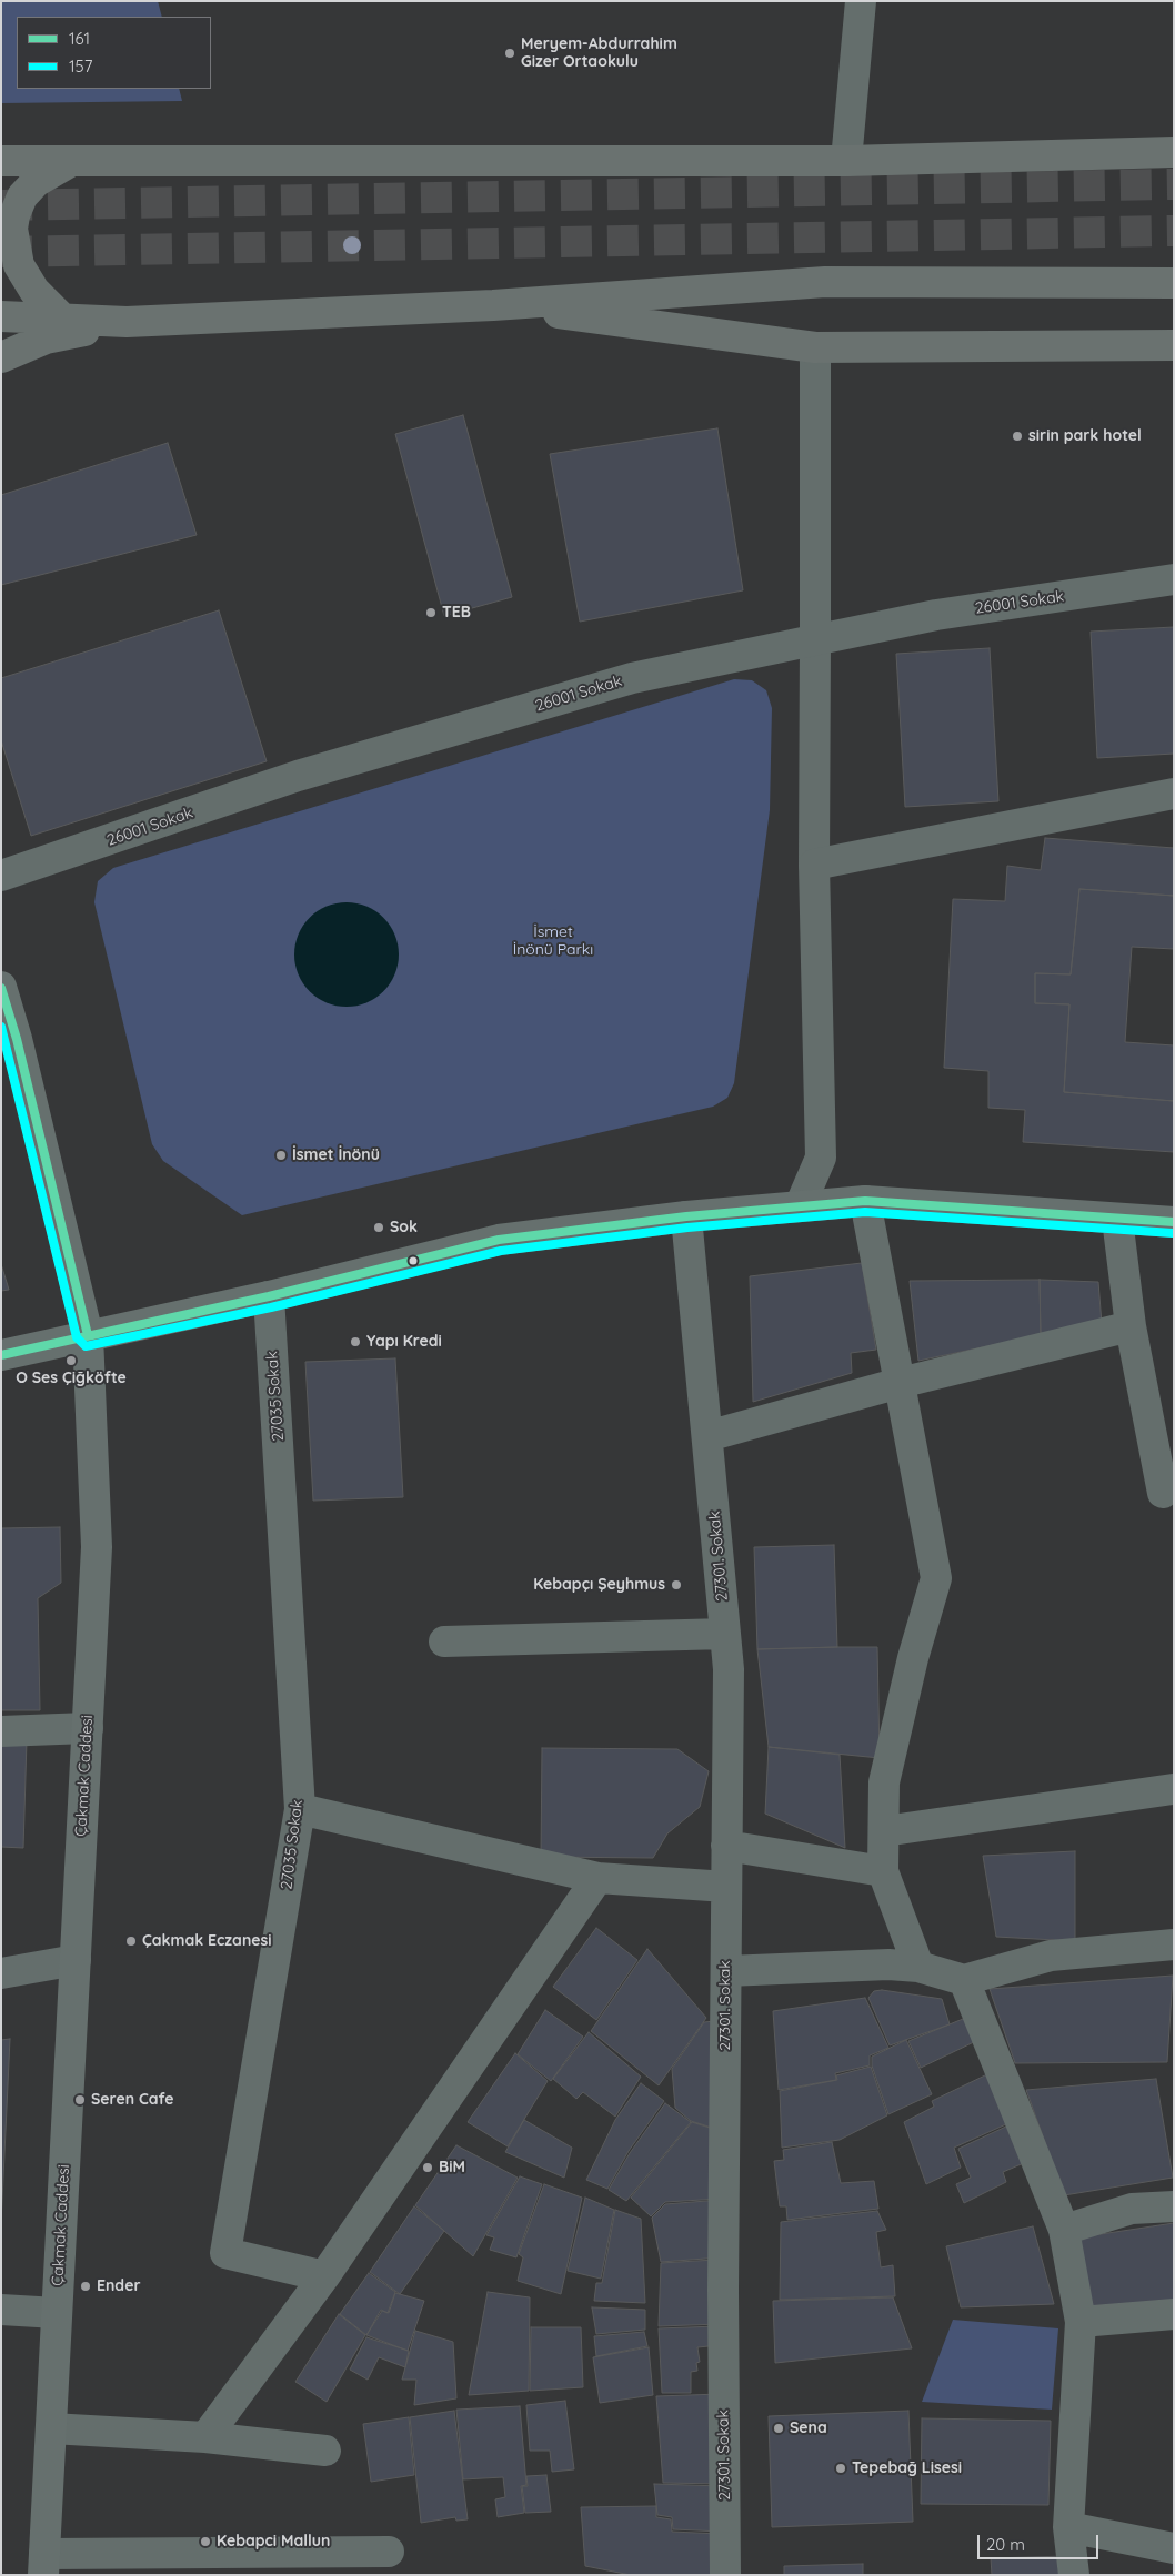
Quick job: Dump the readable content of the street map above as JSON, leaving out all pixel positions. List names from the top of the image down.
{
  "streets": {
    "main road": ["Çakmak Caddesi"],
    "street": ["26001 Sokak", "27035 Sokak", "27301. Sokak"]
  },
  "parks": ["İsmet İnönü Parkı"],
  "places": [
    "Meryem-Abdurrahim Gizer Ortaokulu",
    "sirin park hotel",
    "TEB",
    "İsmet İnönü",
    "Sok",
    "Yapı Kredi",
    "O Ses Çiğköfte",
    "Kebapçı Şeyhmus",
    "Çakmak Eczanesi",
    "Seren Cafe",
    "BiM",
    "Ender",
    "Sena",
    "Tepebağ Lisesi",
    "Kebapci Mallun"
  ],
  "lines": ["transit line 161", "transit line 157"],
  "legend": ["161", "157"],
  "scale_bar": "20 m"
}
